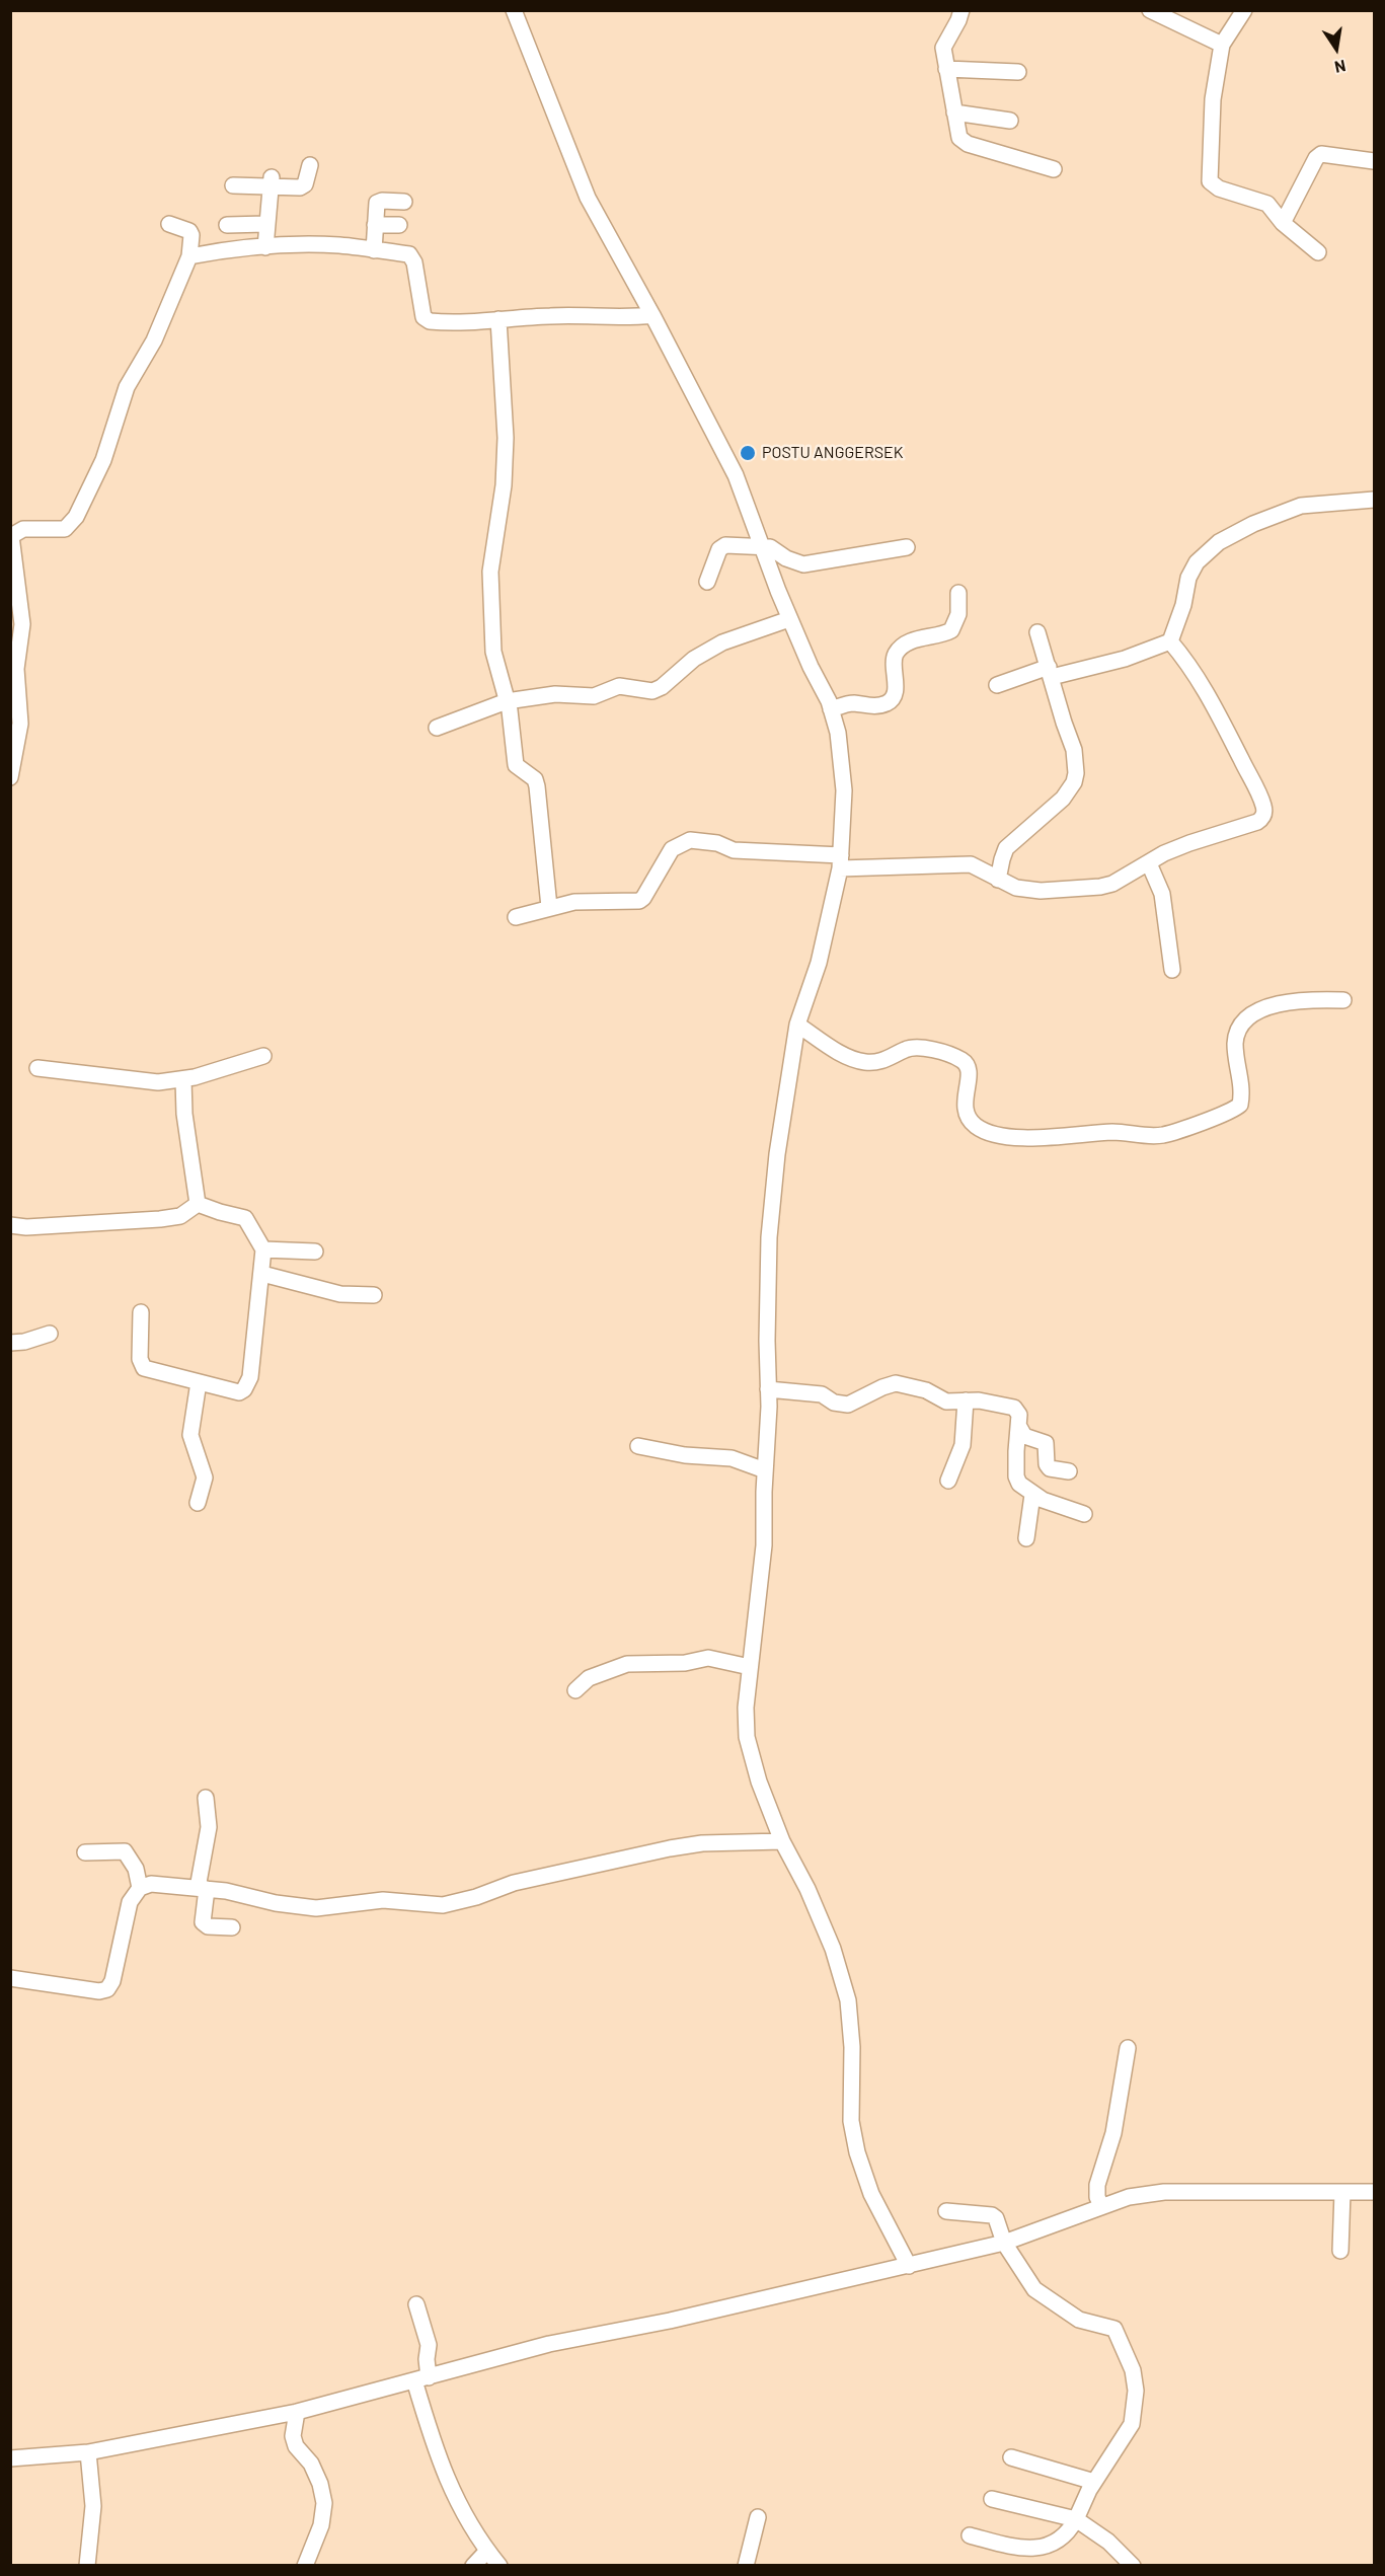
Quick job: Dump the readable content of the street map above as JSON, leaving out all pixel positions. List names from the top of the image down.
{
  "places": ["POSTU ANGGERSEK"],
  "north": "bottom"
}
